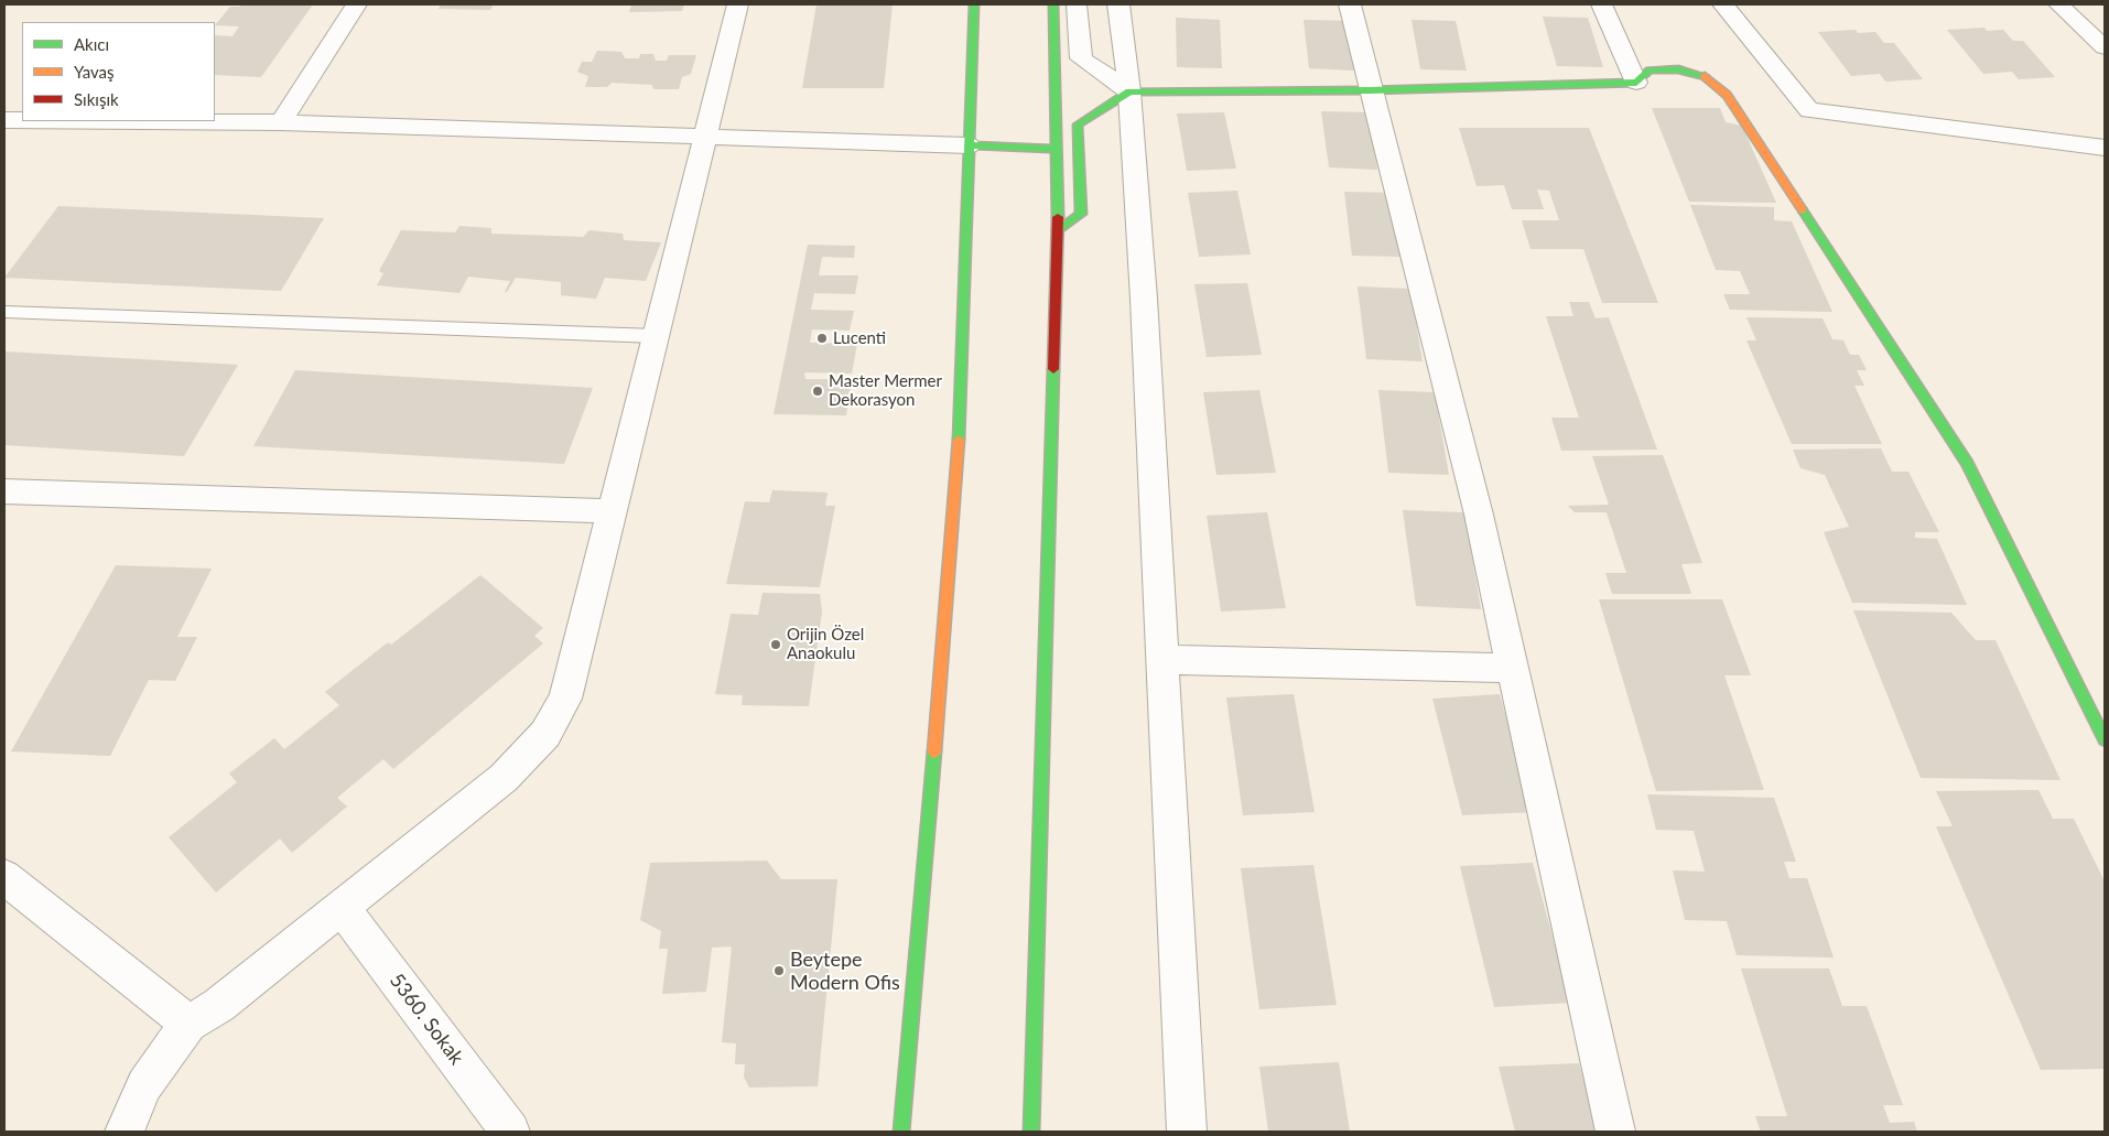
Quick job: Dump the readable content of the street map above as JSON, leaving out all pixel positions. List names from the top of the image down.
{
  "streets": {
    "street": ["5360. Sokak"]
  },
  "places": [
    "Lucenti",
    "Master Mermer Dekorasyon",
    "Orijin Özel Anaokulu",
    "Beytepe Modern Ofis"
  ],
  "legend": ["Akıcı", "Yavaş", "Sıkışık"]
}
